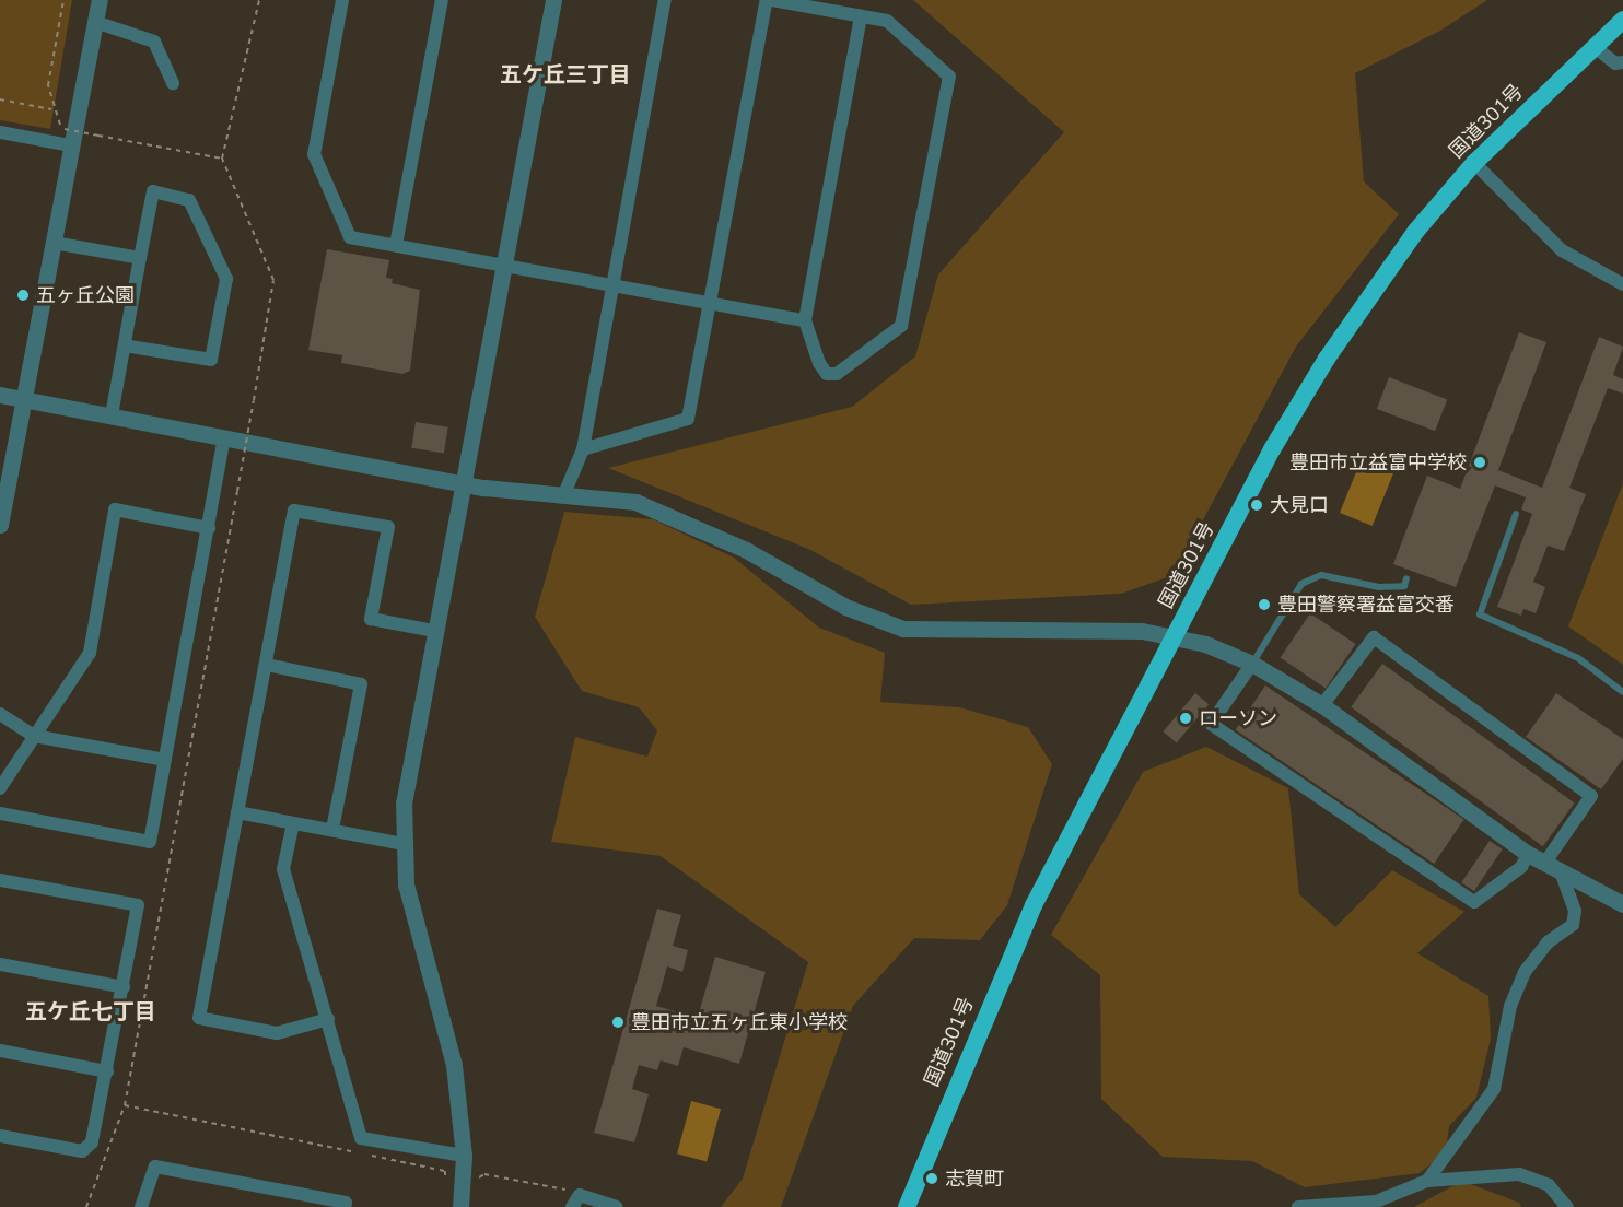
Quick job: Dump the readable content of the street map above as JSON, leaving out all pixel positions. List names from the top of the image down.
{
  "streets": {
    "highway": ["国道301号"]
  },
  "districts": ["五ケ丘三丁目", "五ケ丘七丁目"],
  "places": [
    "五ヶ丘公園",
    "豊田市立益富中学校",
    "大見口",
    "豊田警察署益富交番",
    "ローソン",
    "豊田市立五ヶ丘東小学校",
    "志賀町"
  ]
}
